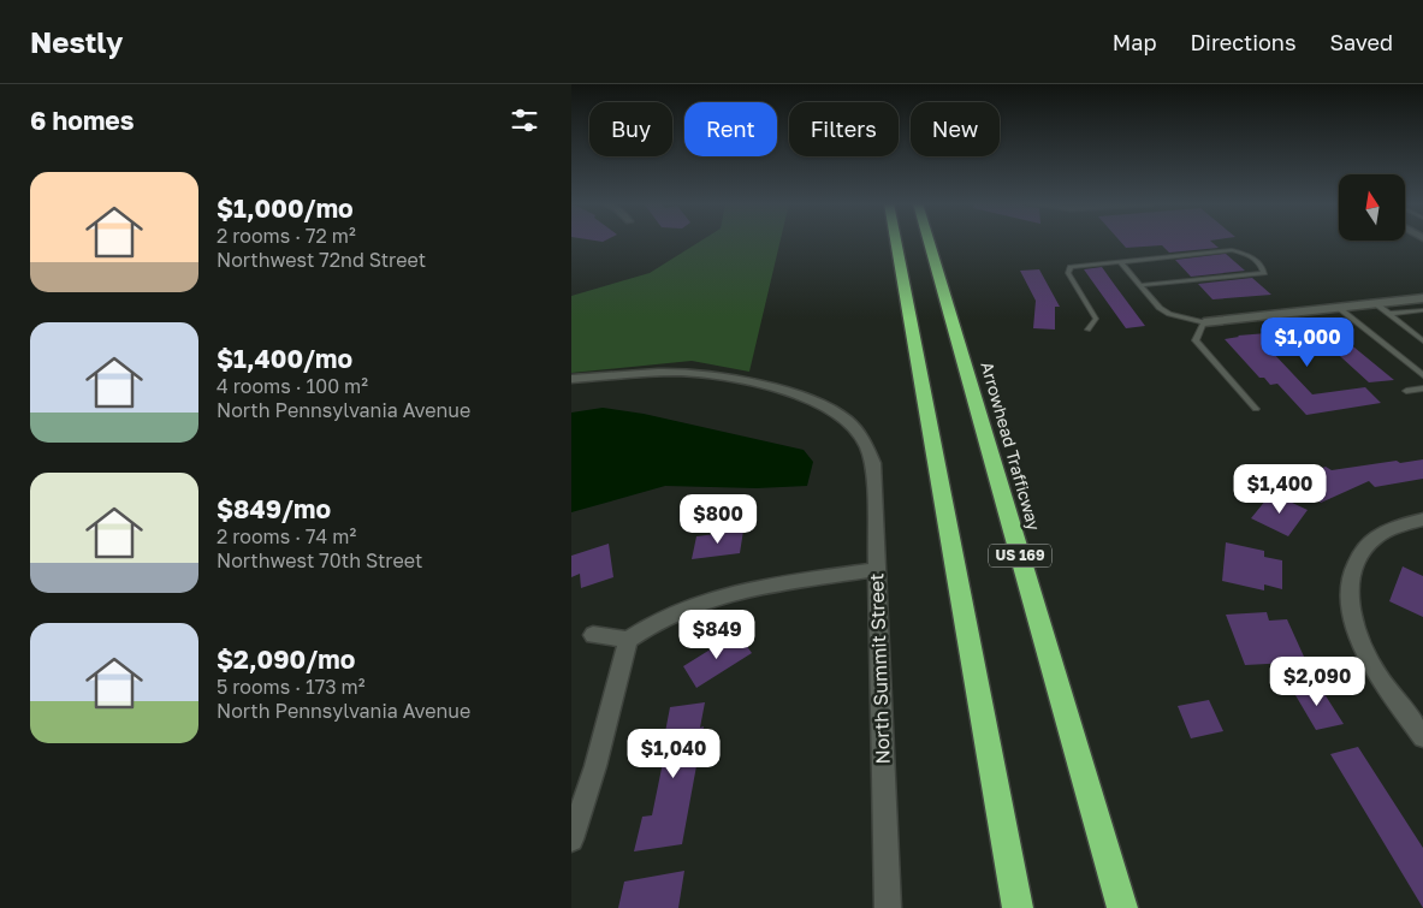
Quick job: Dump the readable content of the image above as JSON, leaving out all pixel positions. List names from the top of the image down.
{
  "streets": {
    "highway": ["Arrowhead Trafficway", "US 169"],
    "street": ["North Summit Street"]
  },
  "north": "top",
  "page": {
    "header": "Nestly",
    "nav": ["Map", "Directions", "Saved"],
    "heading": "6 homes",
    "chip": [
      "Buy",
      "Rent",
      "Filters",
      "New"
    ],
    "list": [
      {
        "name": "$1,000/mo",
        "note": "2 rooms · 72 m² · Northwest 72nd Street"
      },
      {
        "name": "$1,400/mo",
        "note": "4 rooms · 100 m² · North Pennsylvania Avenue"
      },
      {
        "name": "$849/mo",
        "note": "2 rooms · 74 m² · Northwest 70th Street"
      },
      {
        "name": "$2,090/mo",
        "note": "5 rooms · 173 m² · North Pennsylvania Avenue"
      }
    ],
    "price": [
      "$1,000",
      "$1,400",
      "$800",
      "$849",
      "$2,090",
      "$1,040"
    ]
  }
}
